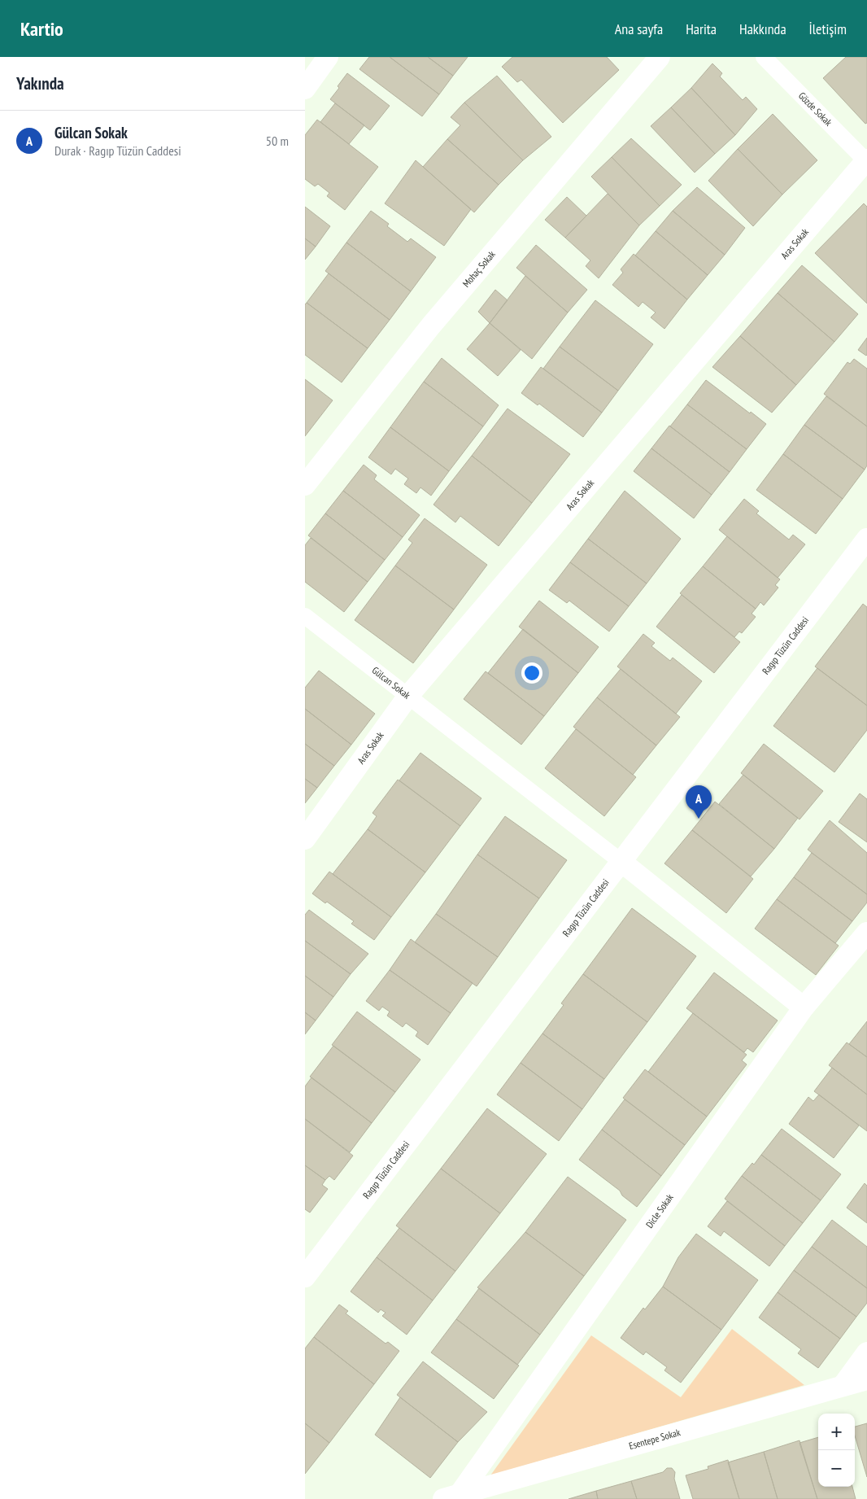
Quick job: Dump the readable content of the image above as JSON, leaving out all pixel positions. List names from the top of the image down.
{
  "streets": {
    "street": [
      "Gözde Sokak",
      "Aras Sokak",
      "Mohaç Sokak",
      "Ragıp Tüzün Caddesi",
      "Gülcan Sokak",
      "Dicle Sokak",
      "Esentepe Sokak"
    ]
  },
  "crossings": [
    ["Gözde Sokak", "Aras Sokak"],
    ["Aras Sokak", "Gülcan Sokak"],
    ["Ragıp Tüzün Caddesi", "Gülcan Sokak"],
    ["Gülcan Sokak", "Dicle Sokak"],
    ["Dicle Sokak", "Esentepe Sokak"]
  ],
  "page": {
    "header": "Kartio",
    "nav": [
      "Ana sayfa",
      "Harita",
      "Hakkında",
      "İletişim"
    ],
    "heading": "Yakında",
    "list": [
      {
        "mark": "A",
        "name": "Gülcan Sokak",
        "note": "Durak · Ragıp Tüzün Caddesi",
        "value": "50 m"
      }
    ],
    "pins": "A",
    "map_buttons": ["+", "−"]
  }
}
